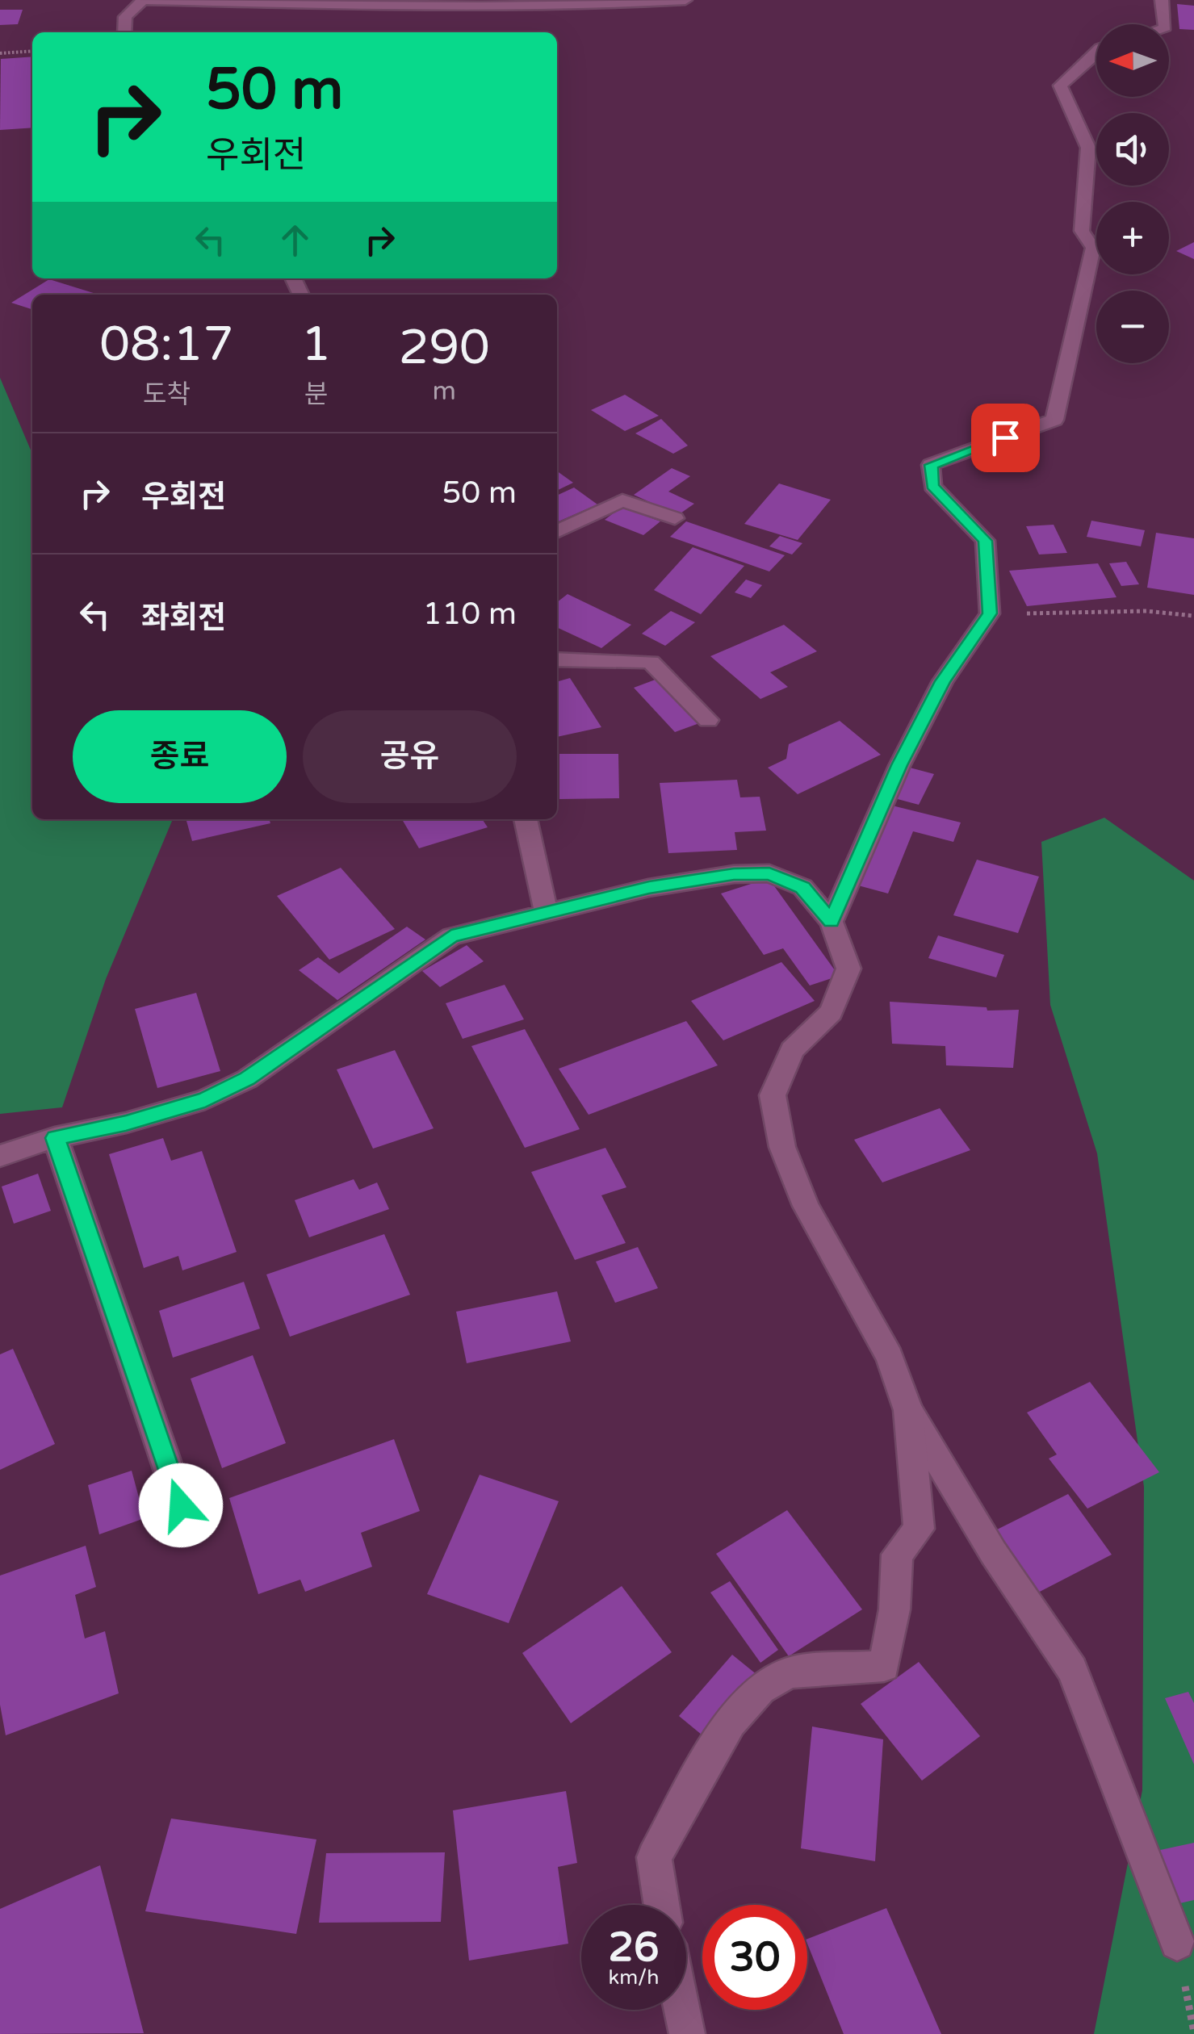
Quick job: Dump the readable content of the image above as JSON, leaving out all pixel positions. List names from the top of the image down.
{
  "north": "left",
  "page": {
    "map_buttons": ["+", "−"],
    "turn": ["50 m", "우회전"],
    "eta": [
      "08:17",
      "도착",
      "1",
      "분",
      "290",
      "m"
    ],
    "list": [
      {
        "name": "우회전",
        "value": "50 m"
      },
      {
        "name": "좌회전",
        "value": "110 m"
      }
    ],
    "buttons": ["종료", "공유"],
    "speed": "26 km/h",
    "limit": "30"
  }
}
